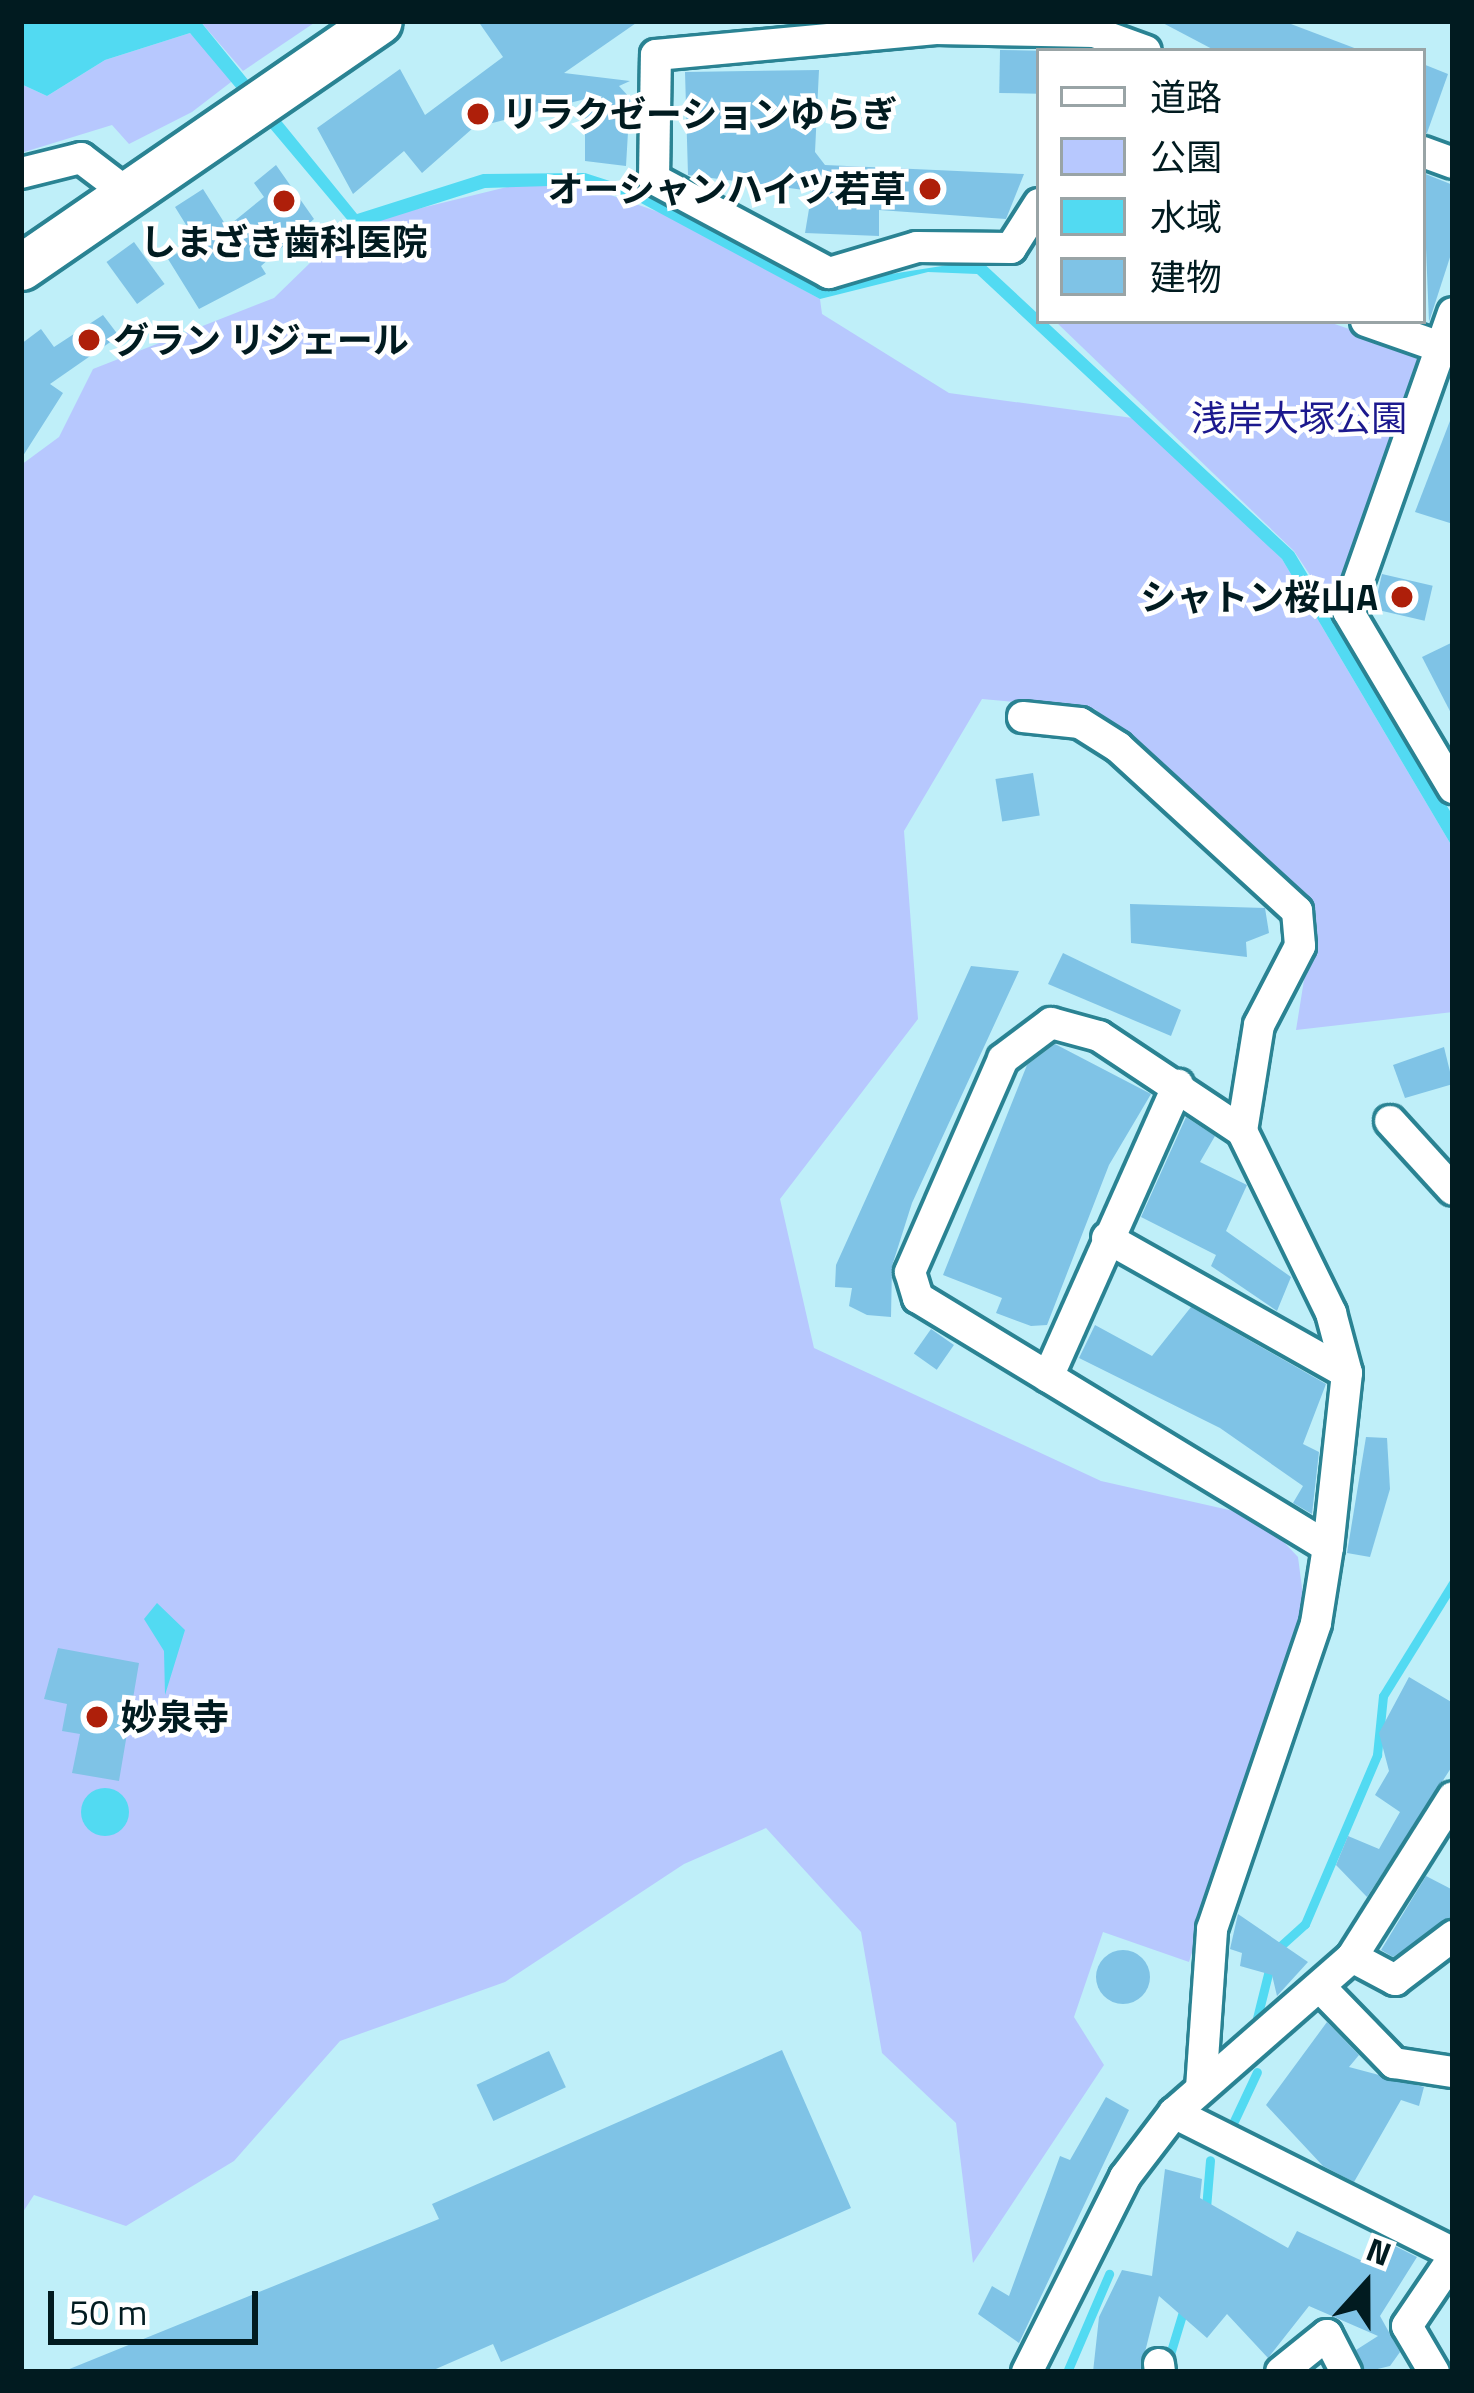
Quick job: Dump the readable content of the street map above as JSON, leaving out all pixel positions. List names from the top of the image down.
{
  "parks": ["浅岸大塚公園"],
  "places": [
    "リラクゼーションゆらぎ",
    "オーシャンハイツ若草",
    "しまざき歯科医院",
    "グラン リジェール",
    "シャトン桜山A",
    "妙泉寺"
  ],
  "legend": [
    "道路",
    "公園",
    "水域",
    "建物"
  ],
  "scale_bar": "50 m",
  "north": "top"
}
